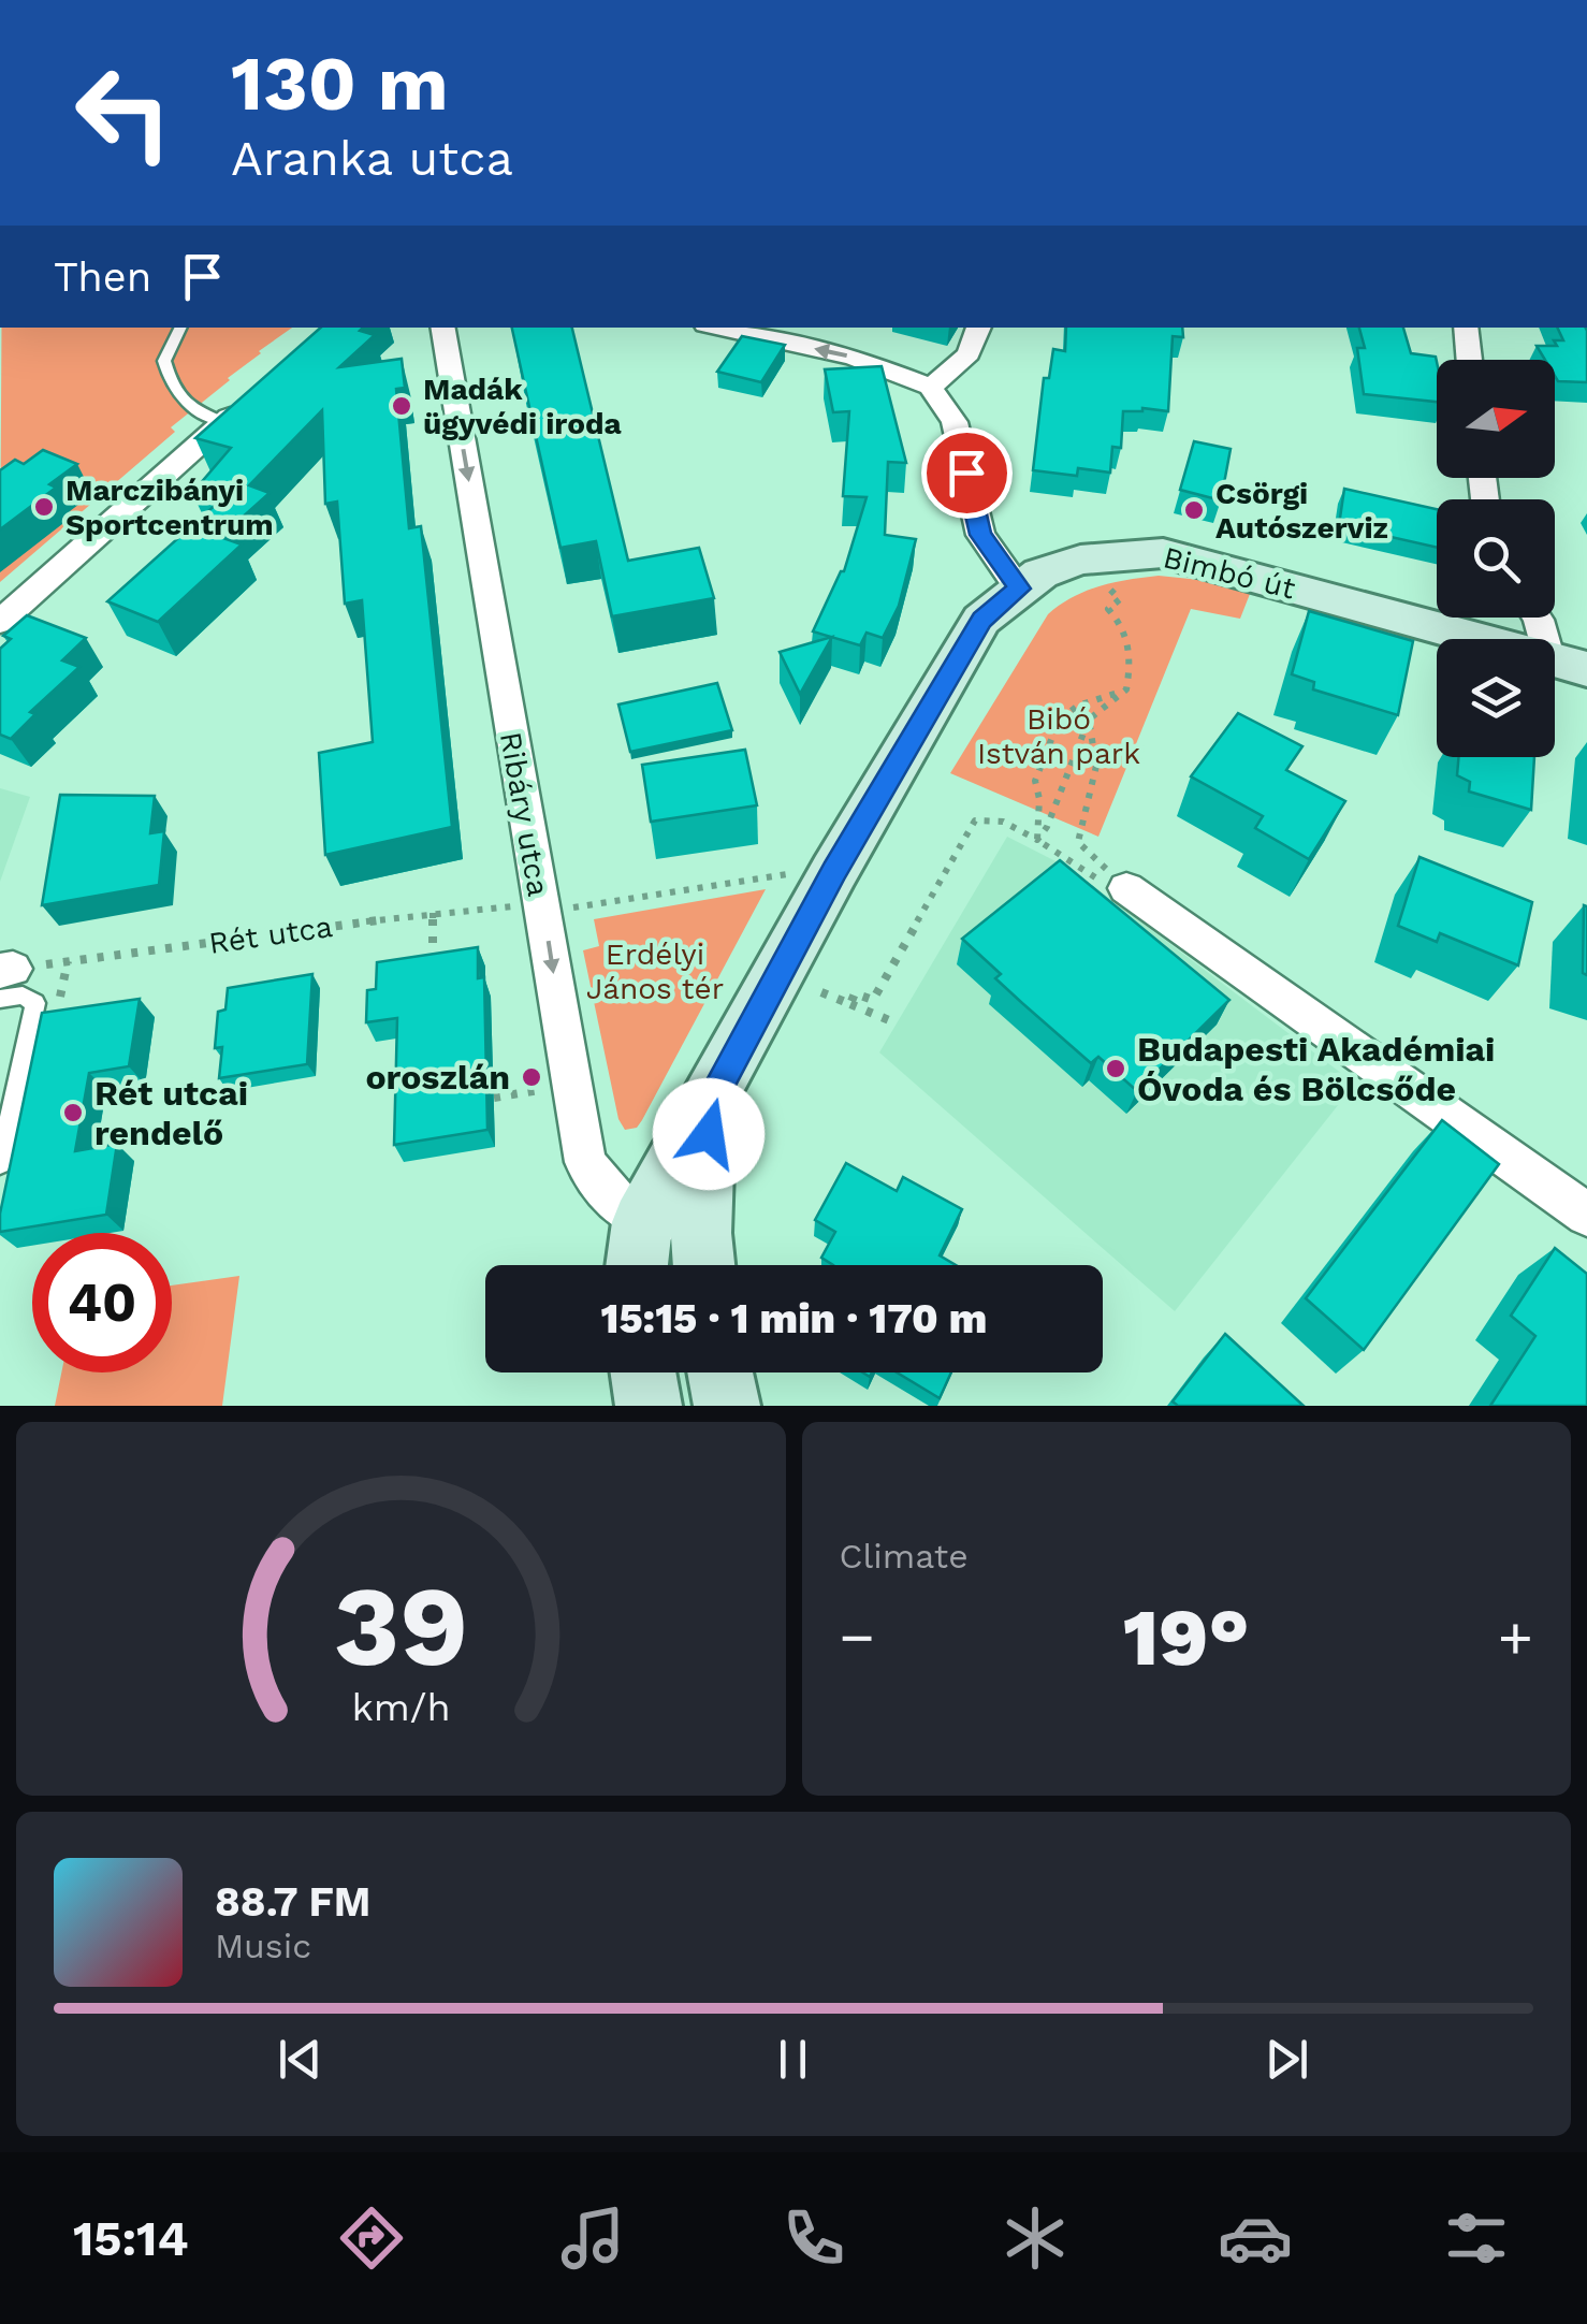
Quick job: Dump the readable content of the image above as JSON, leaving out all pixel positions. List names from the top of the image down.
{
  "streets": {
    "street": ["Bimbó út", "Ribáry utca"],
    "path": ["Rét utca"]
  },
  "crossings": [
    ["Bimbó út", "Ribáry utca"],
    ["Ribáry utca", "Rét utca"]
  ],
  "one_way": ["Ribáry utca"],
  "parks": ["Bibó István park", "Erdélyi János tér"],
  "places": [
    "Madák ügyvédi iroda",
    "Marczibányi Sportcentrum",
    "Csörgi Autószerviz",
    "Budapesti Akadémiai Óvoda és Bölcsőde",
    "oroszlán",
    "Rét utcai rendelő"
  ],
  "north": "right",
  "page": {
    "turn": ["130 m", "Aranka utca"],
    "then": "Then",
    "limit": "40",
    "trip": "15:15 · 1 min · 170 m",
    "tile": "Climate",
    "heat": ["−", "19°", "+"],
    "song": ["88.7 FM", "Music"],
    "tabs": "15:14",
    "gauge": ["39", "km/h"]
  }
}
